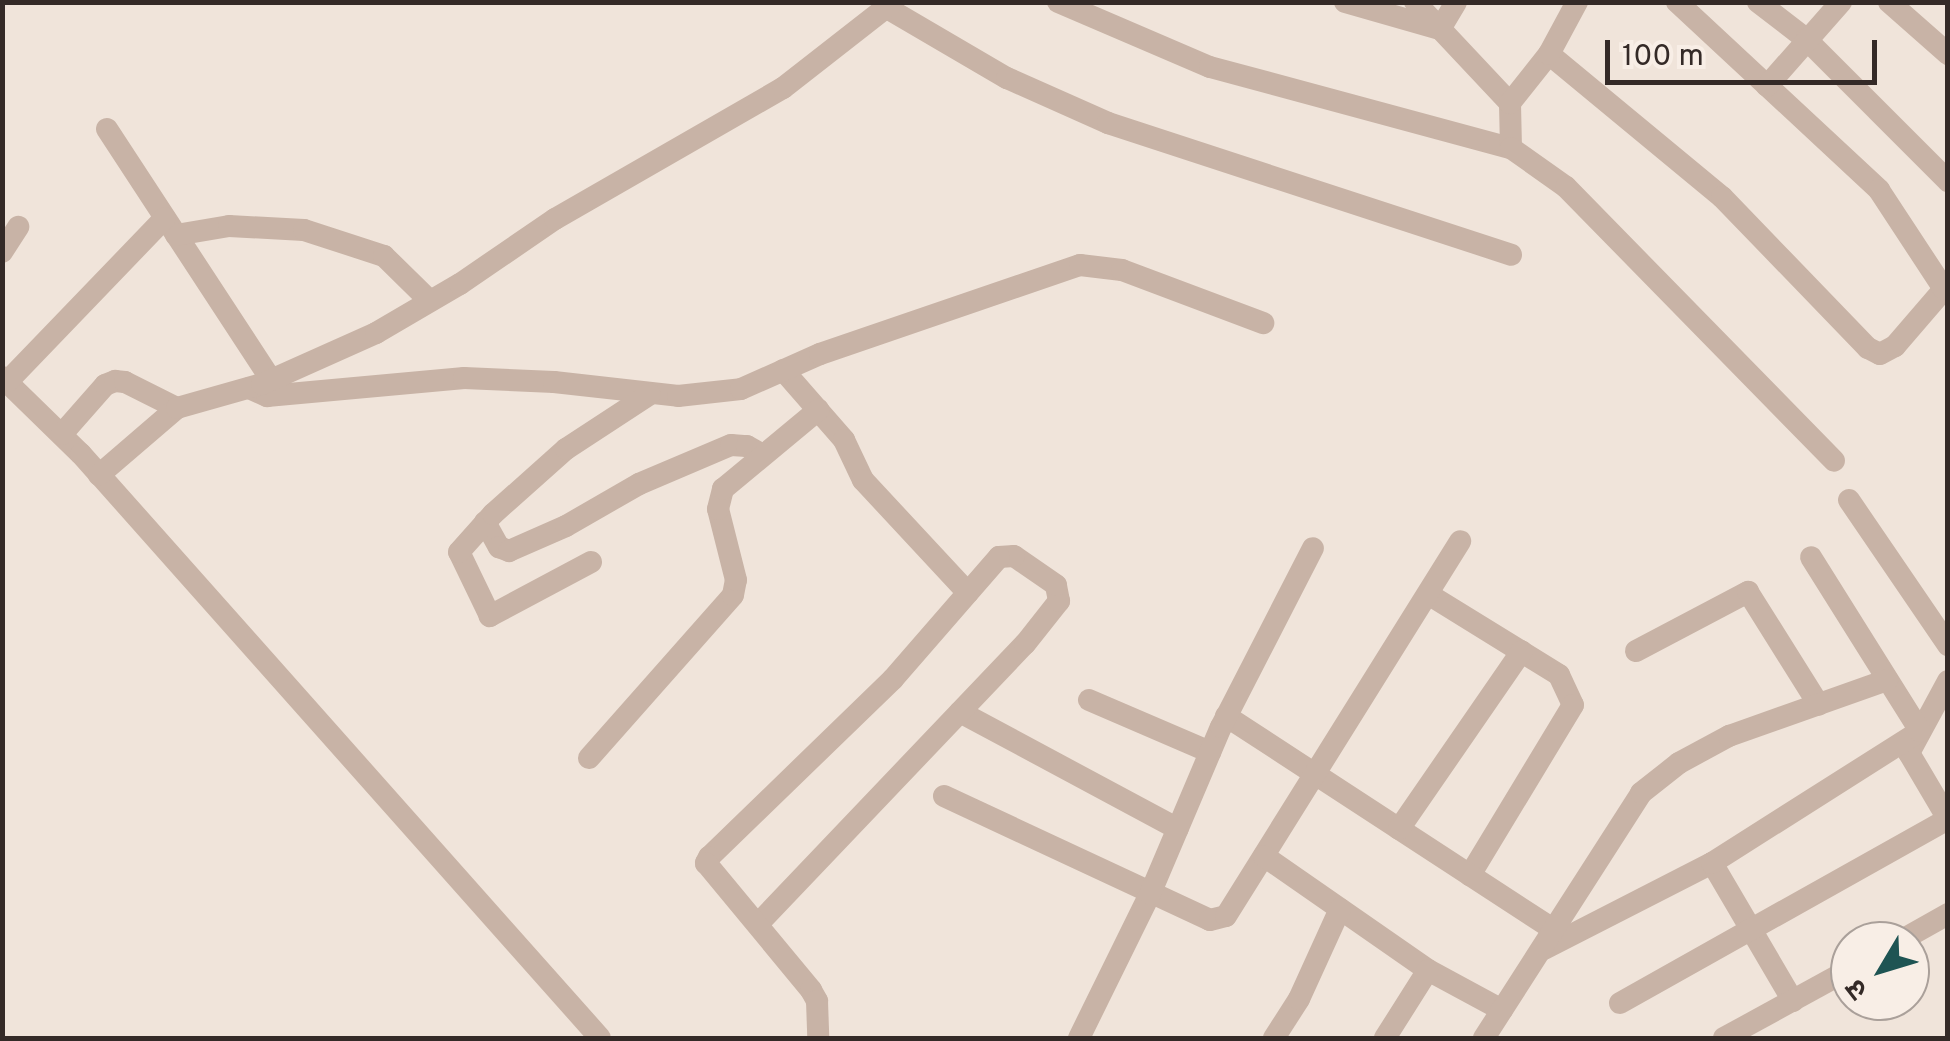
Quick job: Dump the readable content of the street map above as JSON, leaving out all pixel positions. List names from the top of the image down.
{
  "scale_bar": "100 m",
  "north": "bottom left"
}
